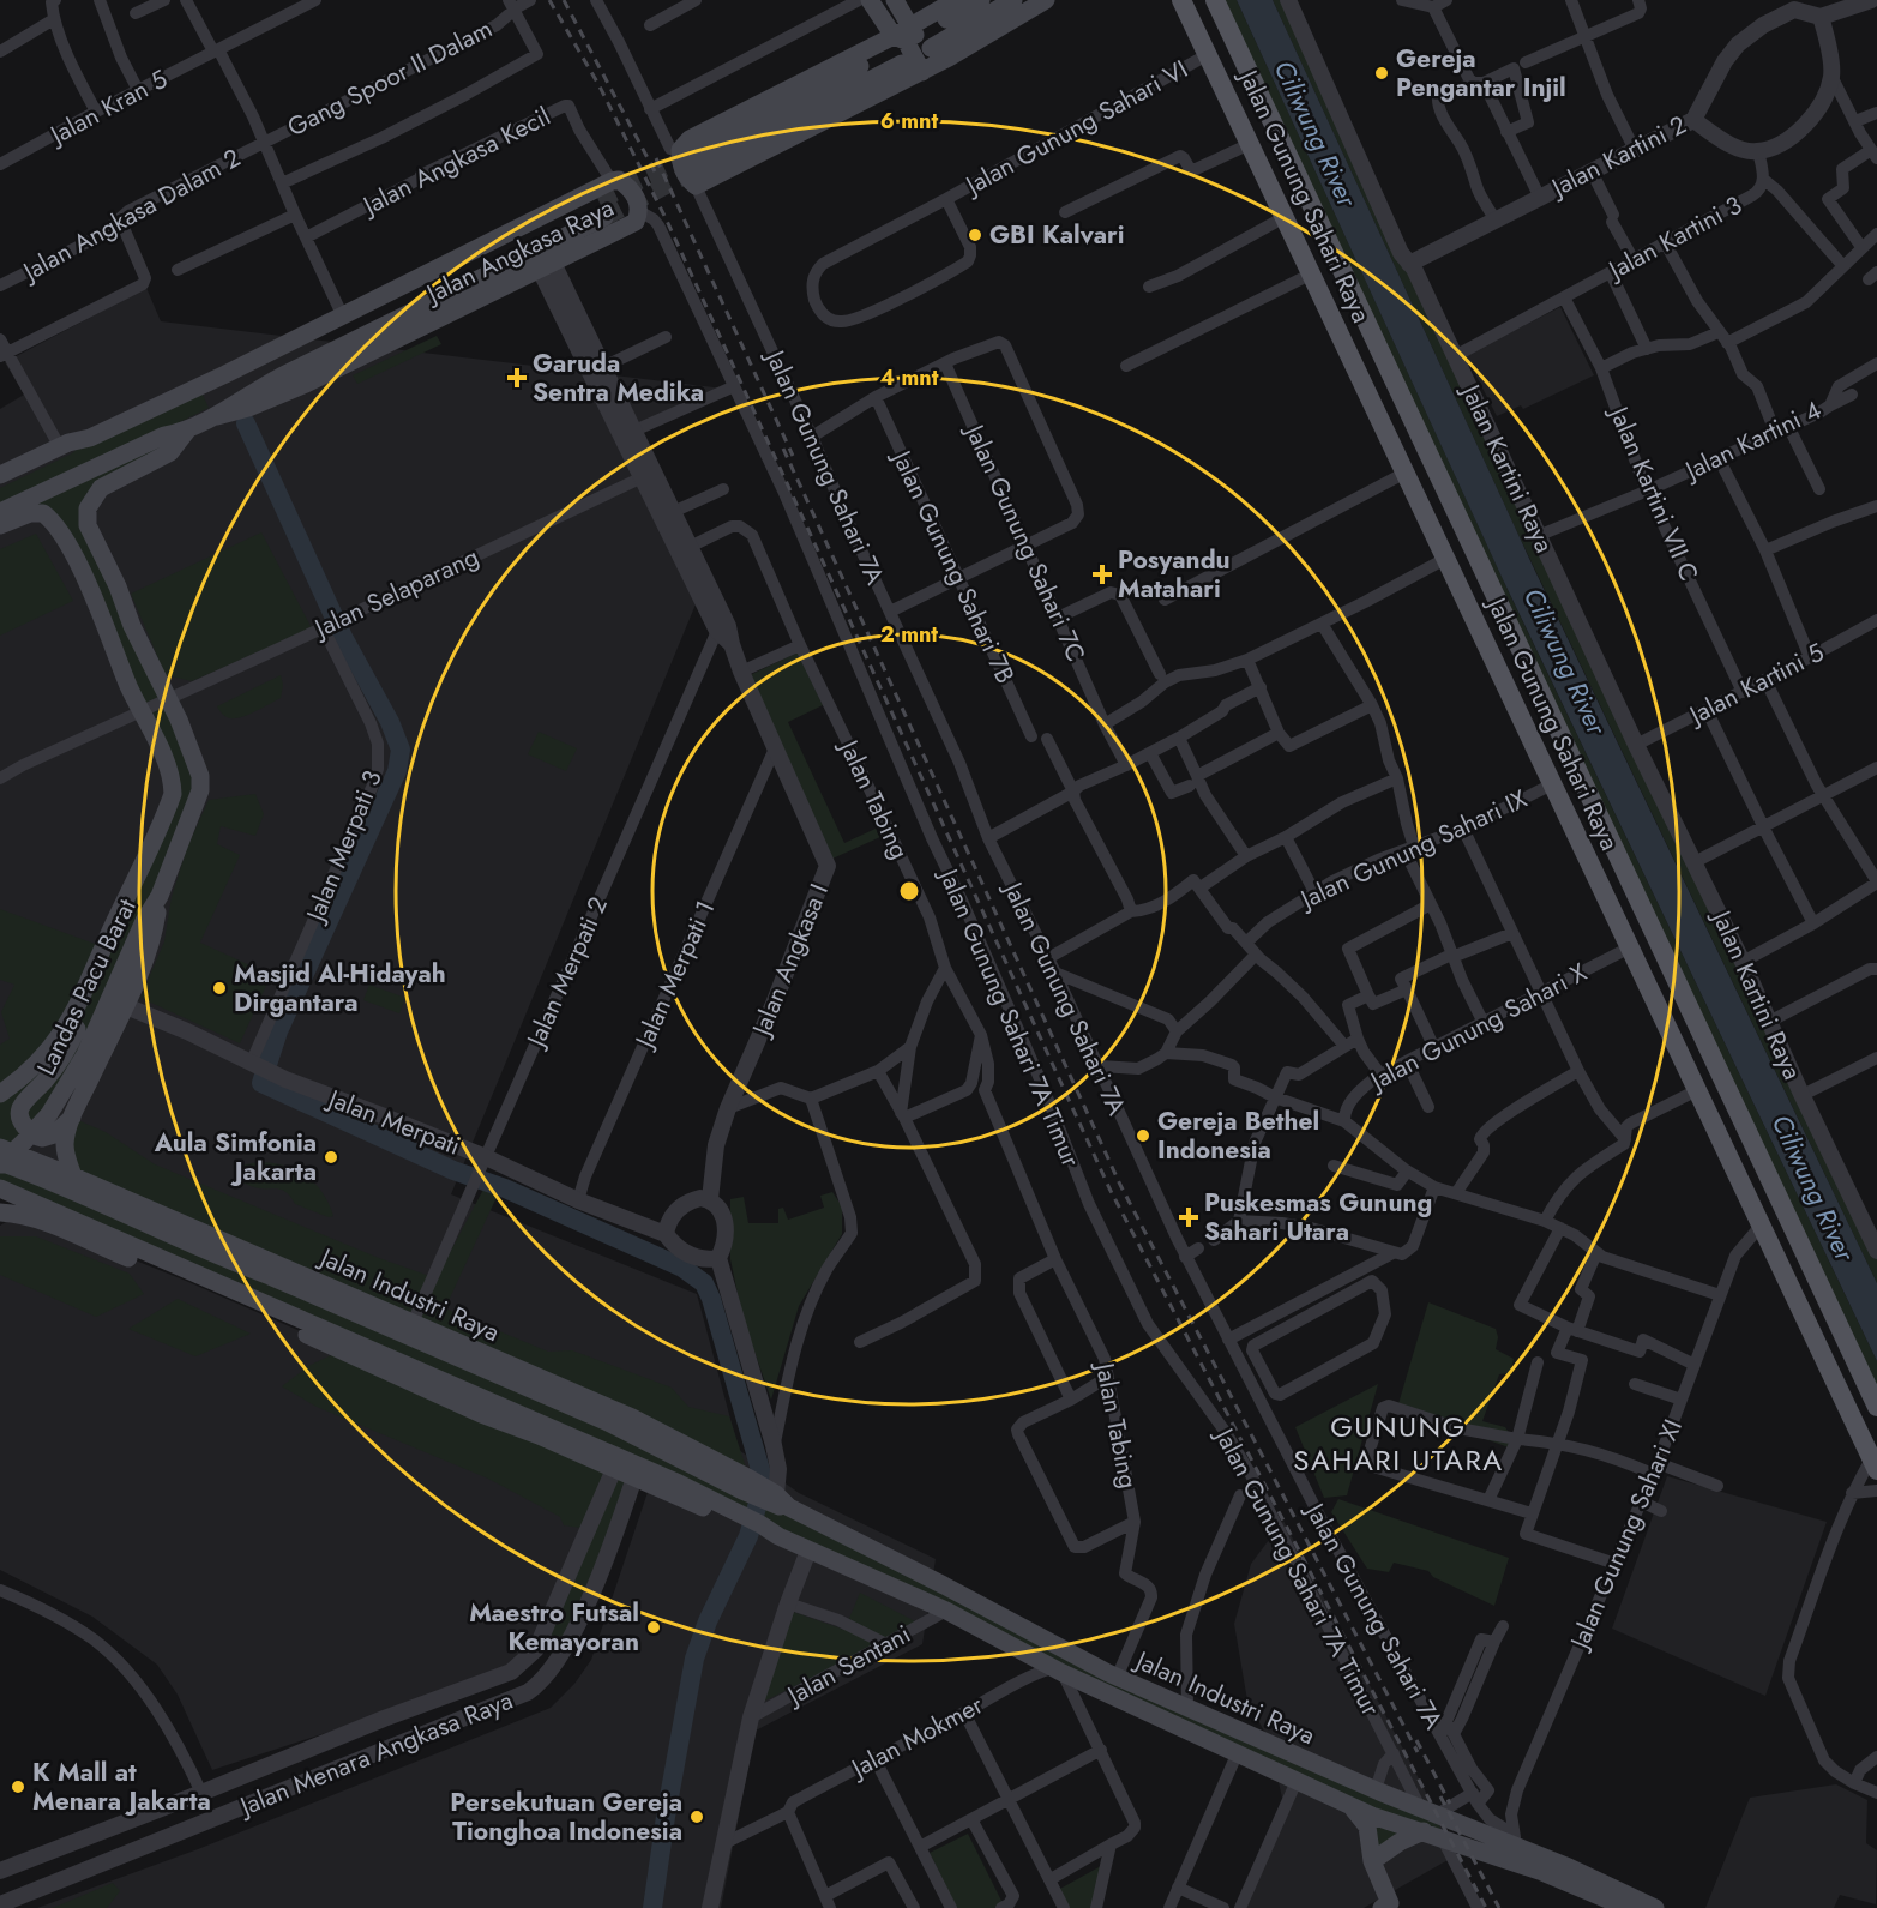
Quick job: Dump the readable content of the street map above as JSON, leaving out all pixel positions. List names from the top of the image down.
{
  "streets": {
    "main road": [
      "Jalan Gunung Sahari Raya",
      "Jalan Angkasa Raya",
      "Landas Pacu Barat",
      "Jalan Industri Raya"
    ],
    "street": [
      "Gang Spoor II Dalam",
      "Jalan Kran 5",
      "Jalan Gunung Sahari VI",
      "Jalan Kartini 2",
      "Jalan Angkasa Kecil",
      "Jalan Angkasa Dalam 2",
      "Jalan Kartini 3",
      "Jalan Kartini 4",
      "Jalan Gunung Sahari 7A",
      "Jalan Kartini Raya",
      "Jalan Kartini VII C",
      "Jalan Gunung Sahari 7C",
      "Jalan Gunung Sahari 7B",
      "Jalan Selaparang",
      "Jalan Kartini 5",
      "Jalan Tabing",
      "Jalan Merpati 3",
      "Jalan Gunung Sahari IX",
      "Jalan Angkasa I",
      "Jalan Merpati 2",
      "Jalan Merpati 1",
      "Jalan Gunung Sahari 7A Timur",
      "Jalan Gunung Sahari X",
      "Jalan Merpati",
      "Jalan Gunung Sahari XI",
      "Jalan Sentani",
      "Jalan Mokmer",
      "Jalan Menara Angkasa Raya"
    ]
  },
  "crossings": [
    ["Gang Spoor II Dalam", "Jalan Angkasa Dalam 2"],
    ["Jalan Gunung Sahari VI", "Jalan Gunung Sahari Raya"],
    ["Jalan Kartini 2", "Jalan Kartini 3"],
    ["Jalan Kartini 2", "Jalan Kartini Raya"],
    ["Jalan Angkasa Kecil", "Jalan Angkasa Raya"],
    ["Jalan Gunung Sahari Raya", "Jalan Gunung Sahari IX"],
    ["Jalan Gunung Sahari Raya", "Jalan Gunung Sahari X"],
    ["Jalan Gunung Sahari Raya", "Jalan Gunung Sahari XI"],
    ["Jalan Kartini 3", "Jalan Kartini Raya"],
    ["Jalan Kartini 3", "Jalan Kartini VII C"],
    ["Jalan Angkasa Raya", "Jalan Selaparang"],
    ["Jalan Angkasa Raya", "Jalan Angkasa I"],
    ["Jalan Angkasa Raya", "Jalan Gunung Sahari 7A Timur"],
    ["Jalan Kartini 4", "Jalan Kartini Raya"],
    ["Jalan Kartini 4", "Jalan Kartini VII C"],
    ["Jalan Kartini Raya", "Jalan Kartini 5"],
    ["Jalan Kartini VII C", "Jalan Kartini 5"],
    ["Jalan Selaparang", "Jalan Merpati 3"],
    ["Jalan Selaparang", "Jalan Angkasa I"],
    ["Jalan Tabing", "Jalan Angkasa I"],
    ["Jalan Tabing", "Jalan Industri Raya"],
    ["Jalan Merpati 3", "Jalan Merpati"],
    ["Jalan Angkasa I", "Jalan Merpati 2"],
    ["Jalan Angkasa I", "Jalan Merpati 1"],
    ["Jalan Angkasa I", "Jalan Merpati"],
    ["Jalan Merpati 2", "Jalan Merpati"],
    ["Jalan Merpati 2", "Jalan Industri Raya"],
    ["Jalan Merpati 1", "Jalan Merpati"],
    ["Landas Pacu Barat", "Jalan Industri Raya"],
    ["Jalan Gunung Sahari 7A Timur", "Jalan Industri Raya"],
    ["Jalan Industri Raya", "Jalan Gunung Sahari XI"],
    ["Jalan Industri Raya", "Jalan Sentani"],
    ["Jalan Industri Raya", "Jalan Mokmer"],
    ["Jalan Industri Raya", "Jalan Menara Angkasa Raya"],
    ["Jalan Sentani", "Jalan Mokmer"]
  ],
  "districts": ["GUNUNG SAHARI UTARA"],
  "water": ["Ciliwung River"],
  "places": {
    "other": [
      "Gereja Pengantar Injil",
      "GBI Kalvari",
      "Masjid Al-Hidayah Dirgantara",
      "Gereja Bethel Indonesia",
      "Aula Simfonia Jakarta",
      "Maestro Futsal Kemayoran",
      "K Mall at Menara Jakarta",
      "Persekutuan Gereja Tionghoa Indonesia"
    ],
    "health": ["Garuda Sentra Medika", "Posyandu Matahari", "Puskesmas Gunung Sahari Utara"]
  },
  "rings": ["6 mnt", "4 mnt", "2 mnt"]
}
